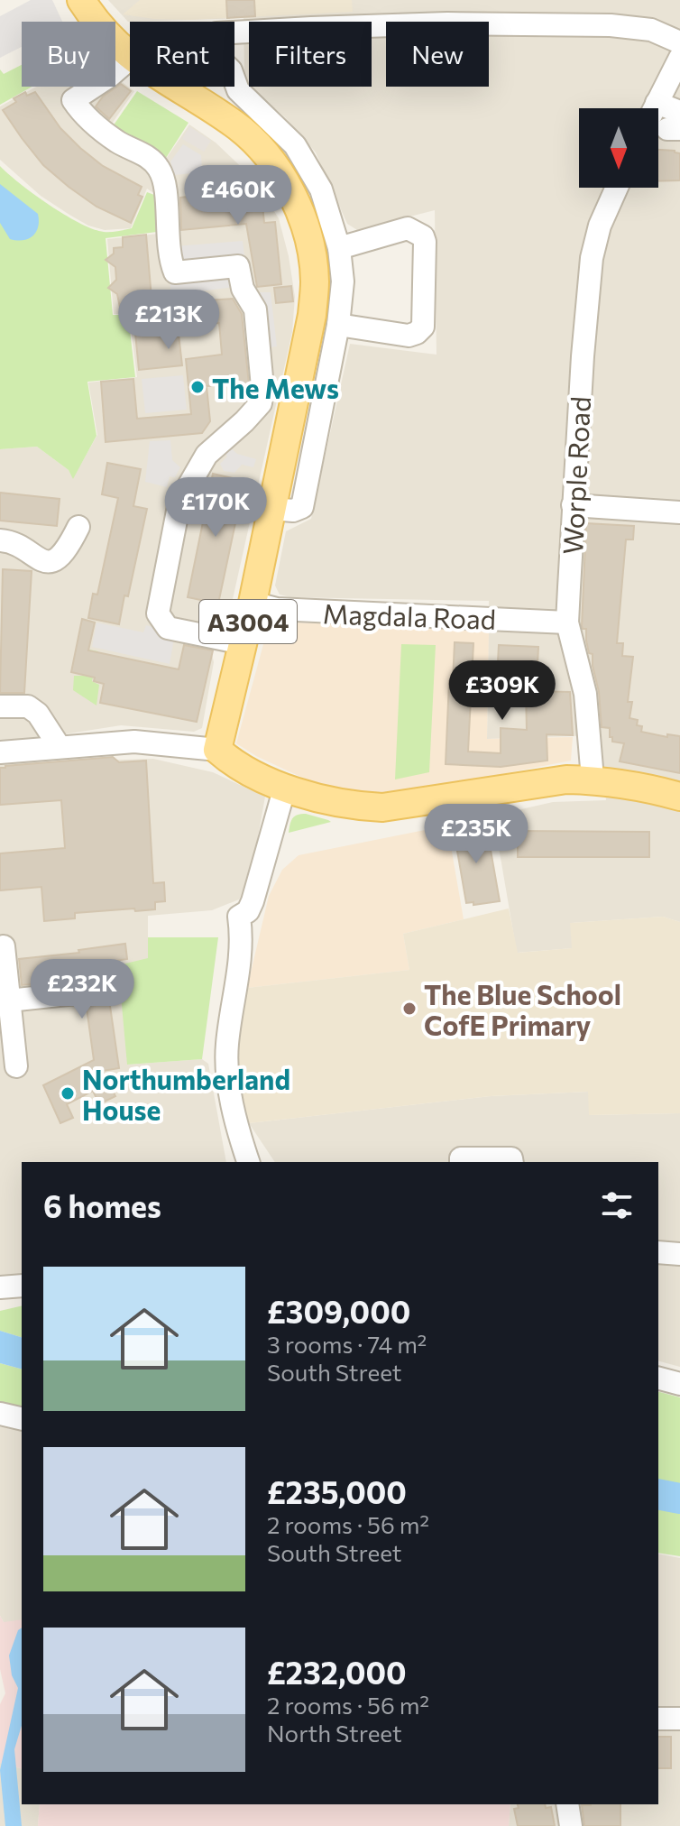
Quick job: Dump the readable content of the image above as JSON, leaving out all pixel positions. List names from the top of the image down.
{
  "streets": {
    "main road": ["A3004"],
    "street": ["Worple Road", "Magdala Road"]
  },
  "crossings": [
    ["Worple Road", "Magdala Road"],
    ["Magdala Road", "A3004"]
  ],
  "places": ["The Mews", "The Blue School CofE Primary", "Northumberland House"],
  "north": "bottom",
  "page": {
    "chip": [
      "Buy",
      "Rent",
      "Filters",
      "New"
    ],
    "price": [
      "£460K",
      "£213K",
      "£170K",
      "£309K",
      "£235K",
      "£232K"
    ],
    "heading": "6 homes",
    "list": [
      {
        "name": "£309,000",
        "note": "3 rooms · 74 m² · South Street"
      },
      {
        "name": "£235,000",
        "note": "2 rooms · 56 m² · South Street"
      },
      {
        "name": "£232,000",
        "note": "2 rooms · 56 m² · North Street"
      }
    ]
  }
}
